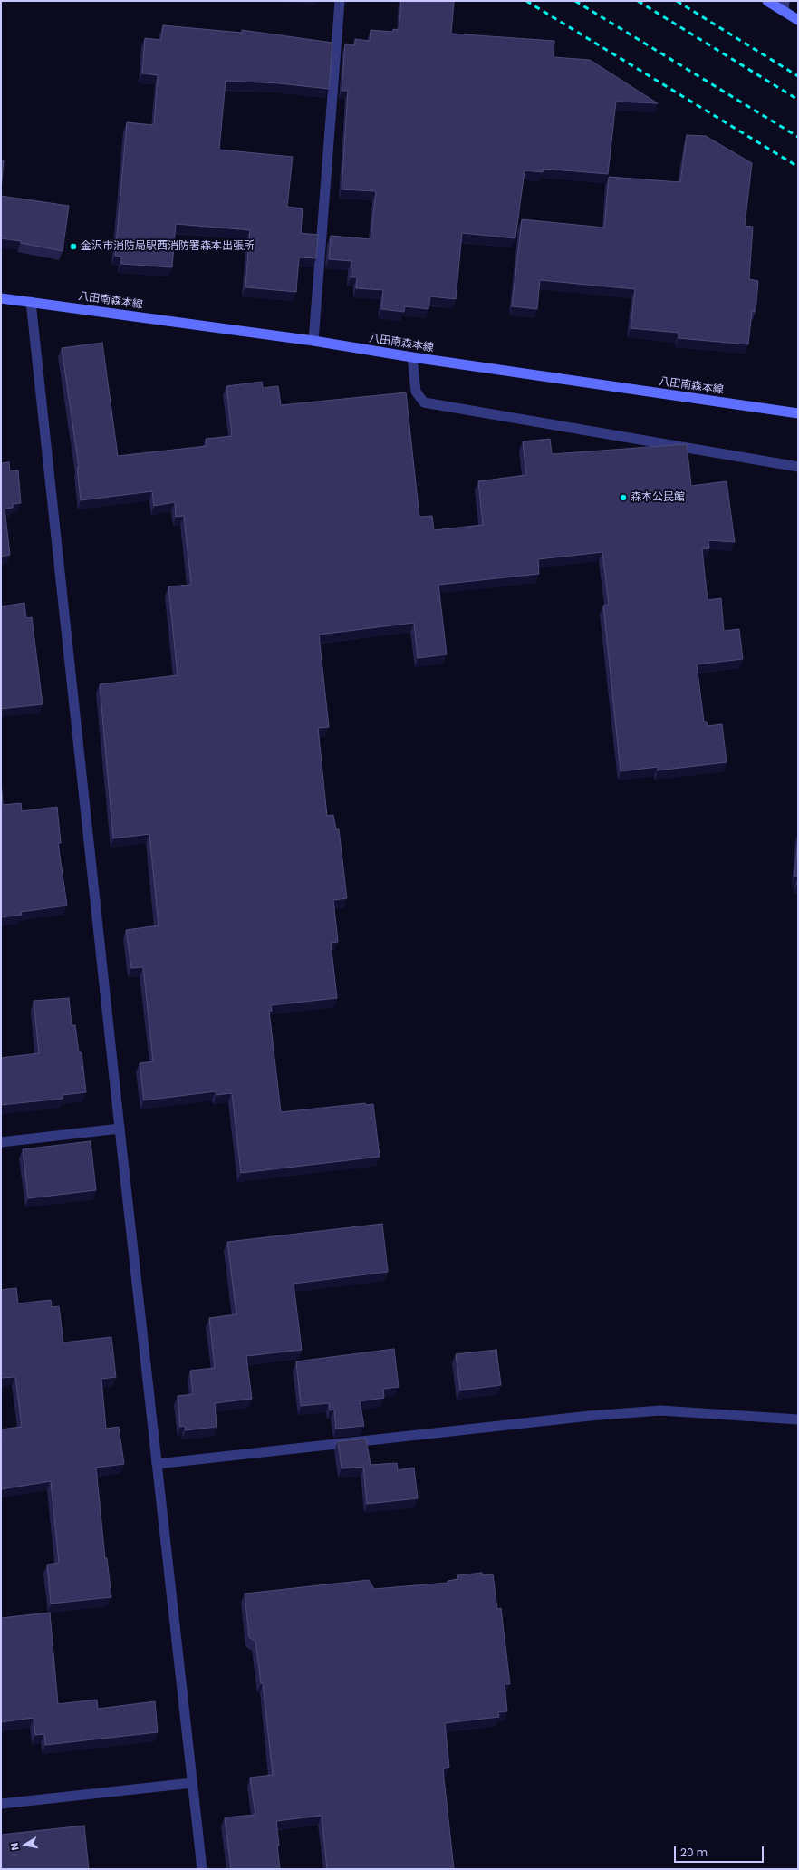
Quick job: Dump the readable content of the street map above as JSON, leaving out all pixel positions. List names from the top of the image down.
{
  "streets": {
    "main road": ["八田南森本線"]
  },
  "places": ["金沢市消防局駅西消防署森本出張所", "森本公民館"],
  "scale_bar": "20 m",
  "north": "left"
}
